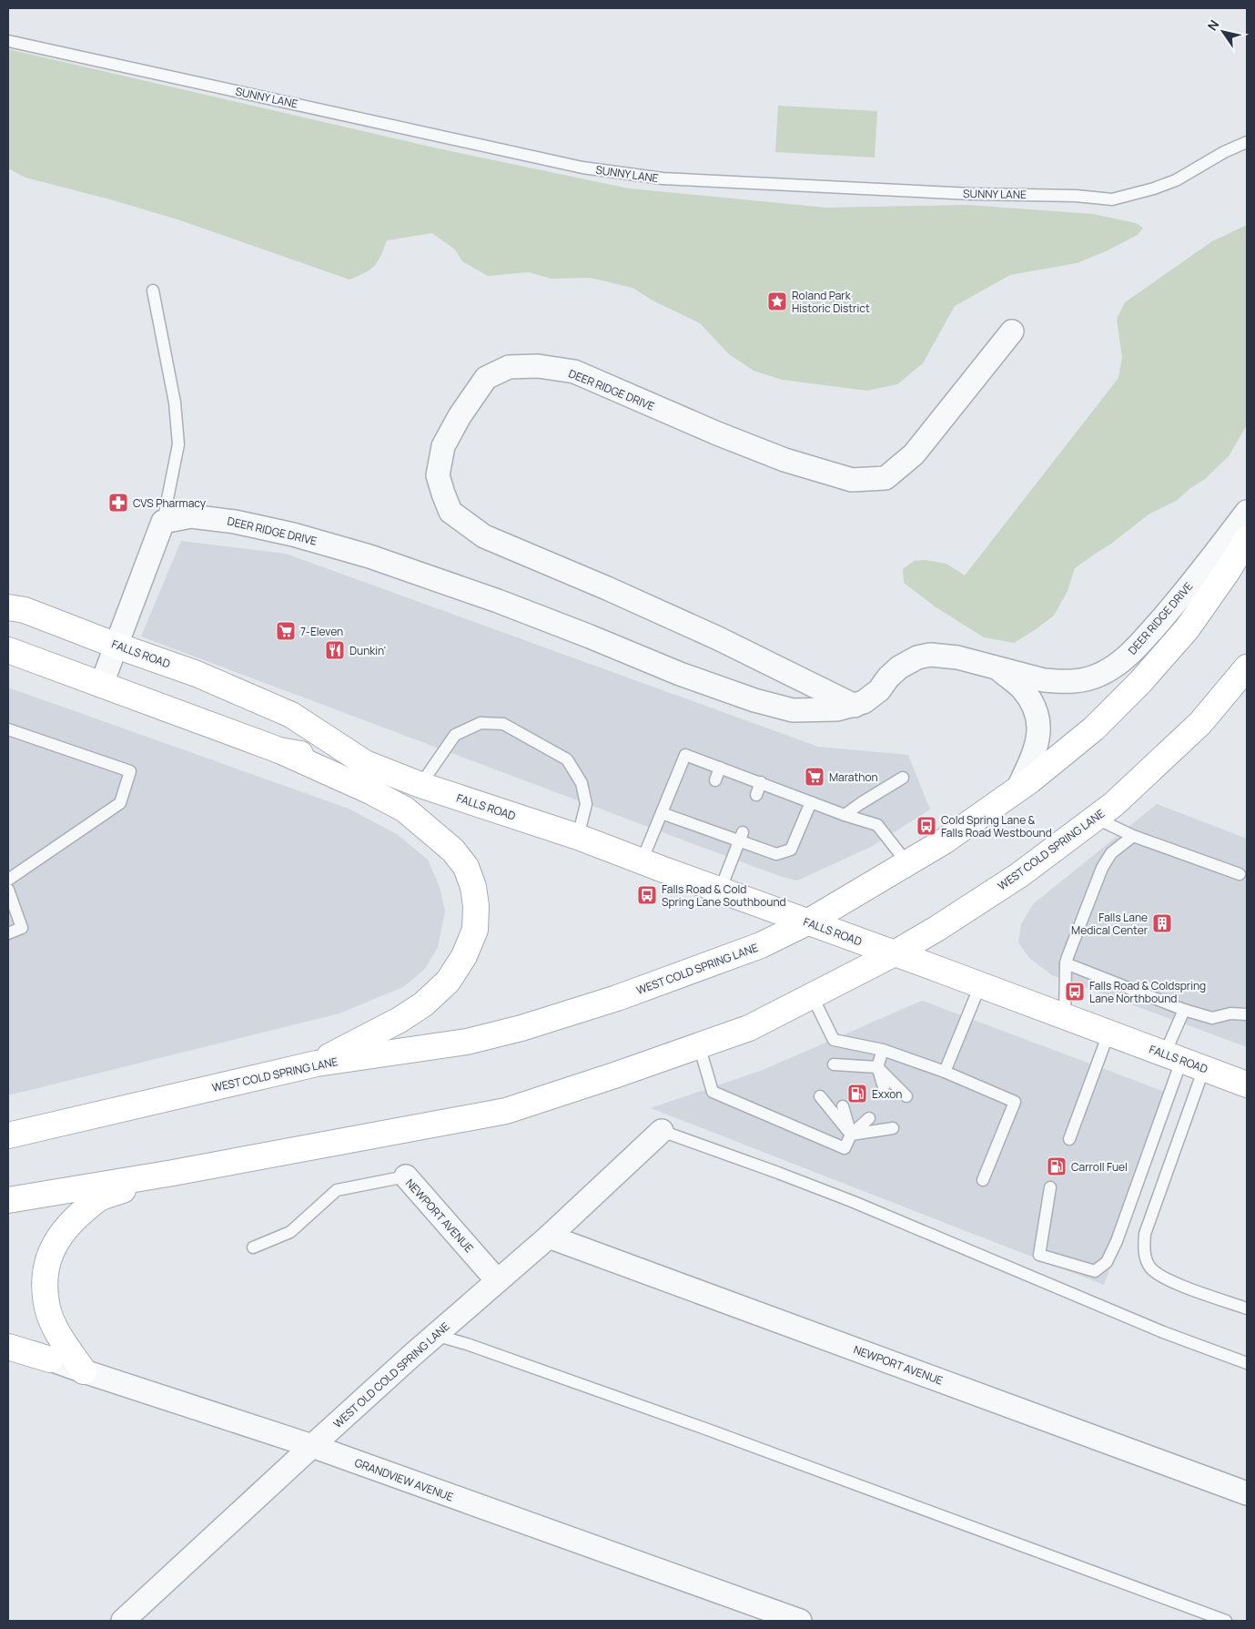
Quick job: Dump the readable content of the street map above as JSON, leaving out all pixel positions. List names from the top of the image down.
{
  "streets": {
    "main road": ["FALLS ROAD", "WEST COLD SPRING LANE"],
    "street": [
      "DEER RIDGE DRIVE",
      "NEWPORT AVENUE",
      "WEST OLD COLD SPRING LANE",
      "GRANDVIEW AVENUE"
    ],
    "lane": ["SUNNY LANE"]
  },
  "crossings": [
    ["DEER RIDGE DRIVE", "WEST COLD SPRING LANE"],
    ["FALLS ROAD", "WEST COLD SPRING LANE"],
    ["NEWPORT AVENUE", "WEST OLD COLD SPRING LANE"],
    ["WEST OLD COLD SPRING LANE", "GRANDVIEW AVENUE"]
  ],
  "places": {
    "place": ["Roland Park Historic District"],
    "pharmacy": ["CVS Pharmacy"],
    "supermarket": ["7-Eleven", "Marathon"],
    "restaurant": ["Dunkin'"],
    "bus stop": ["Cold Spring Lane & Falls Road Westbound", "Falls Road & Cold Spring Lane Southbound", "Falls Road & Coldspring Lane Northbound"],
    "building": ["Falls Lane Medical Center"],
    "fuel station": ["Exxon", "Carroll Fuel"]
  },
  "north": "top left"
}
